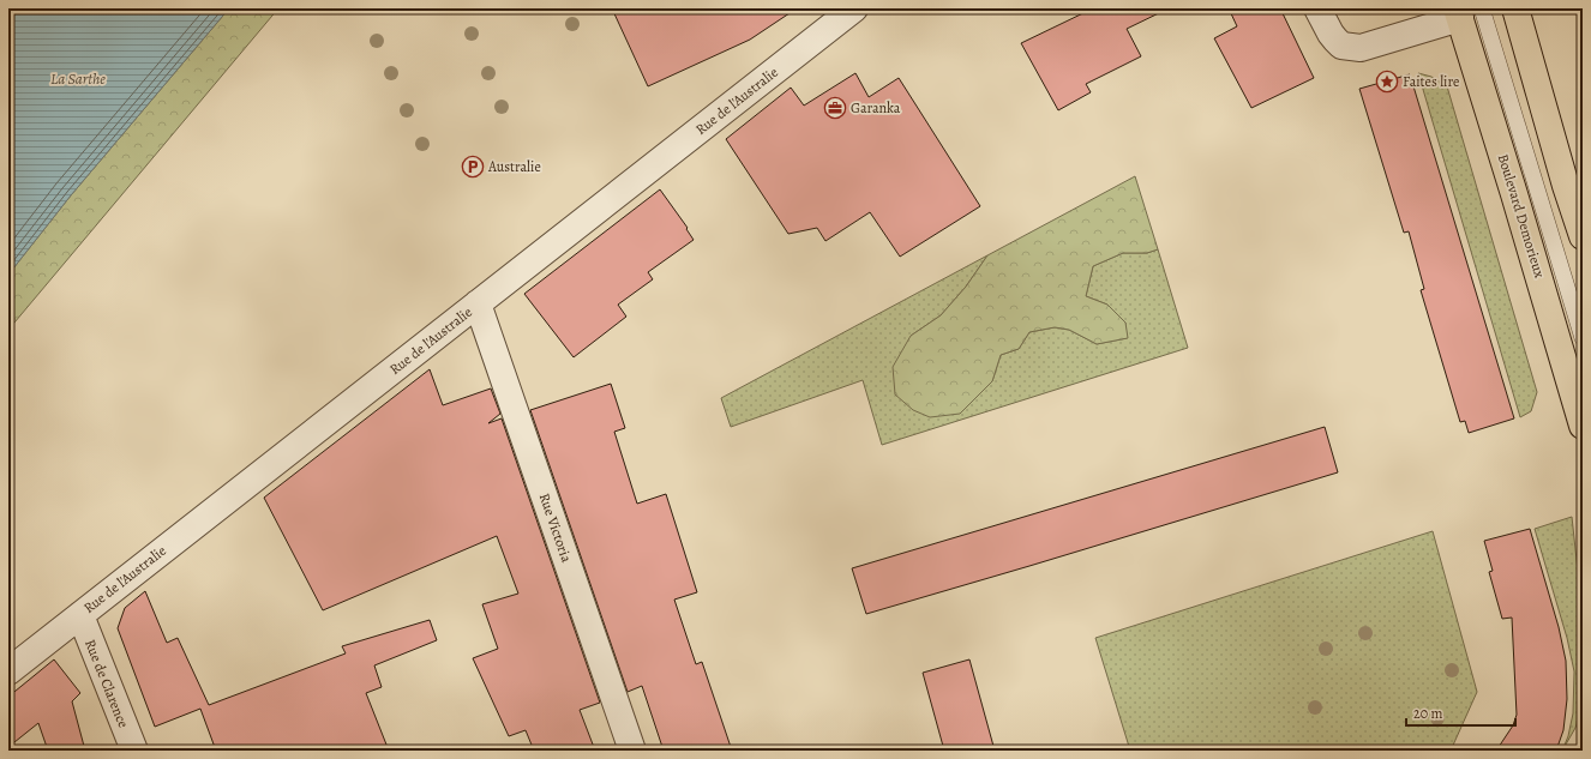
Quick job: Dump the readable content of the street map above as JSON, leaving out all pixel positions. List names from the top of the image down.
{
  "streets": {
    "main road": ["Boulevard Demorieux"],
    "street": ["Rue de l'Australie", "Rue Victoria", "Rue de Clarence"]
  },
  "crossings": [
    ["Rue de l'Australie", "Rue Victoria"],
    ["Rue de l'Australie", "Rue de Clarence"]
  ],
  "water": ["La Sarthe"],
  "places": {
    "place": ["Faites lire"],
    "office": ["Garanka"],
    "parking": ["Australie"]
  },
  "scale_bar": "20 m"
}
